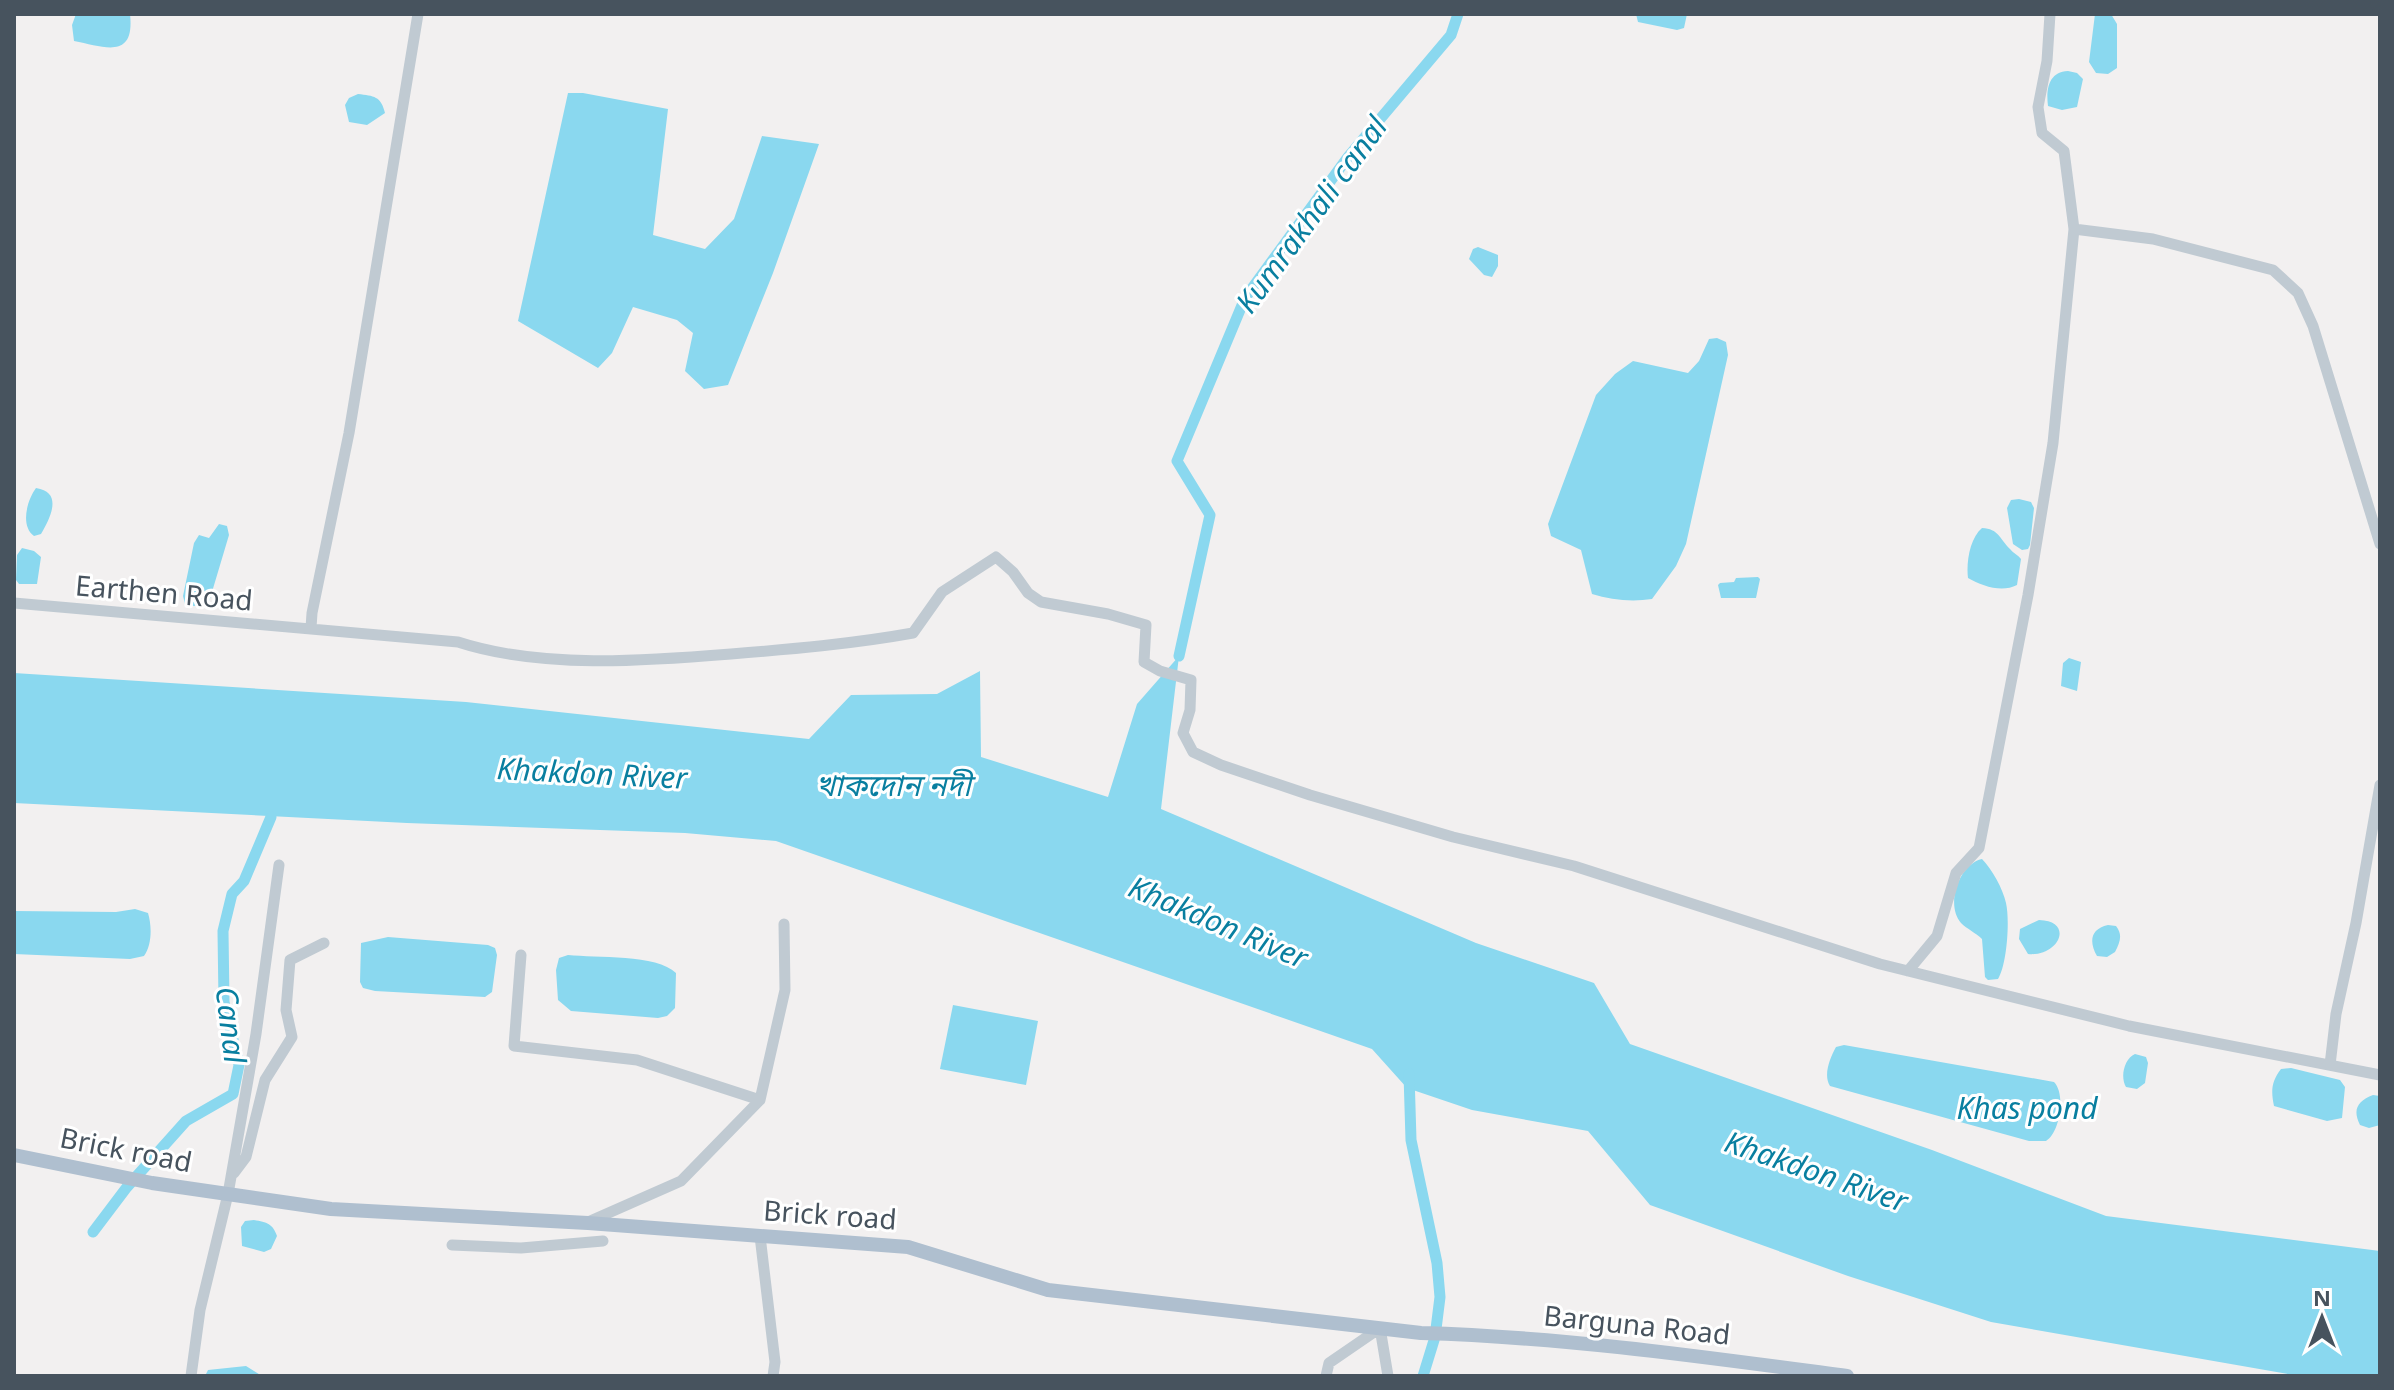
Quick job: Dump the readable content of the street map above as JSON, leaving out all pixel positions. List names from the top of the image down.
{
  "streets": {
    "main road": ["Brick road", "Barguna Road"],
    "street": ["Earthen Road"]
  },
  "crossings": [
    ["Brick road", "Barguna Road"]
  ],
  "water": [
    "Kumrakhali canal",
    "Khakdon River",
    "খাকদোন নদী",
    "Canal",
    "Khas pond"
  ],
  "north": "top"
}
